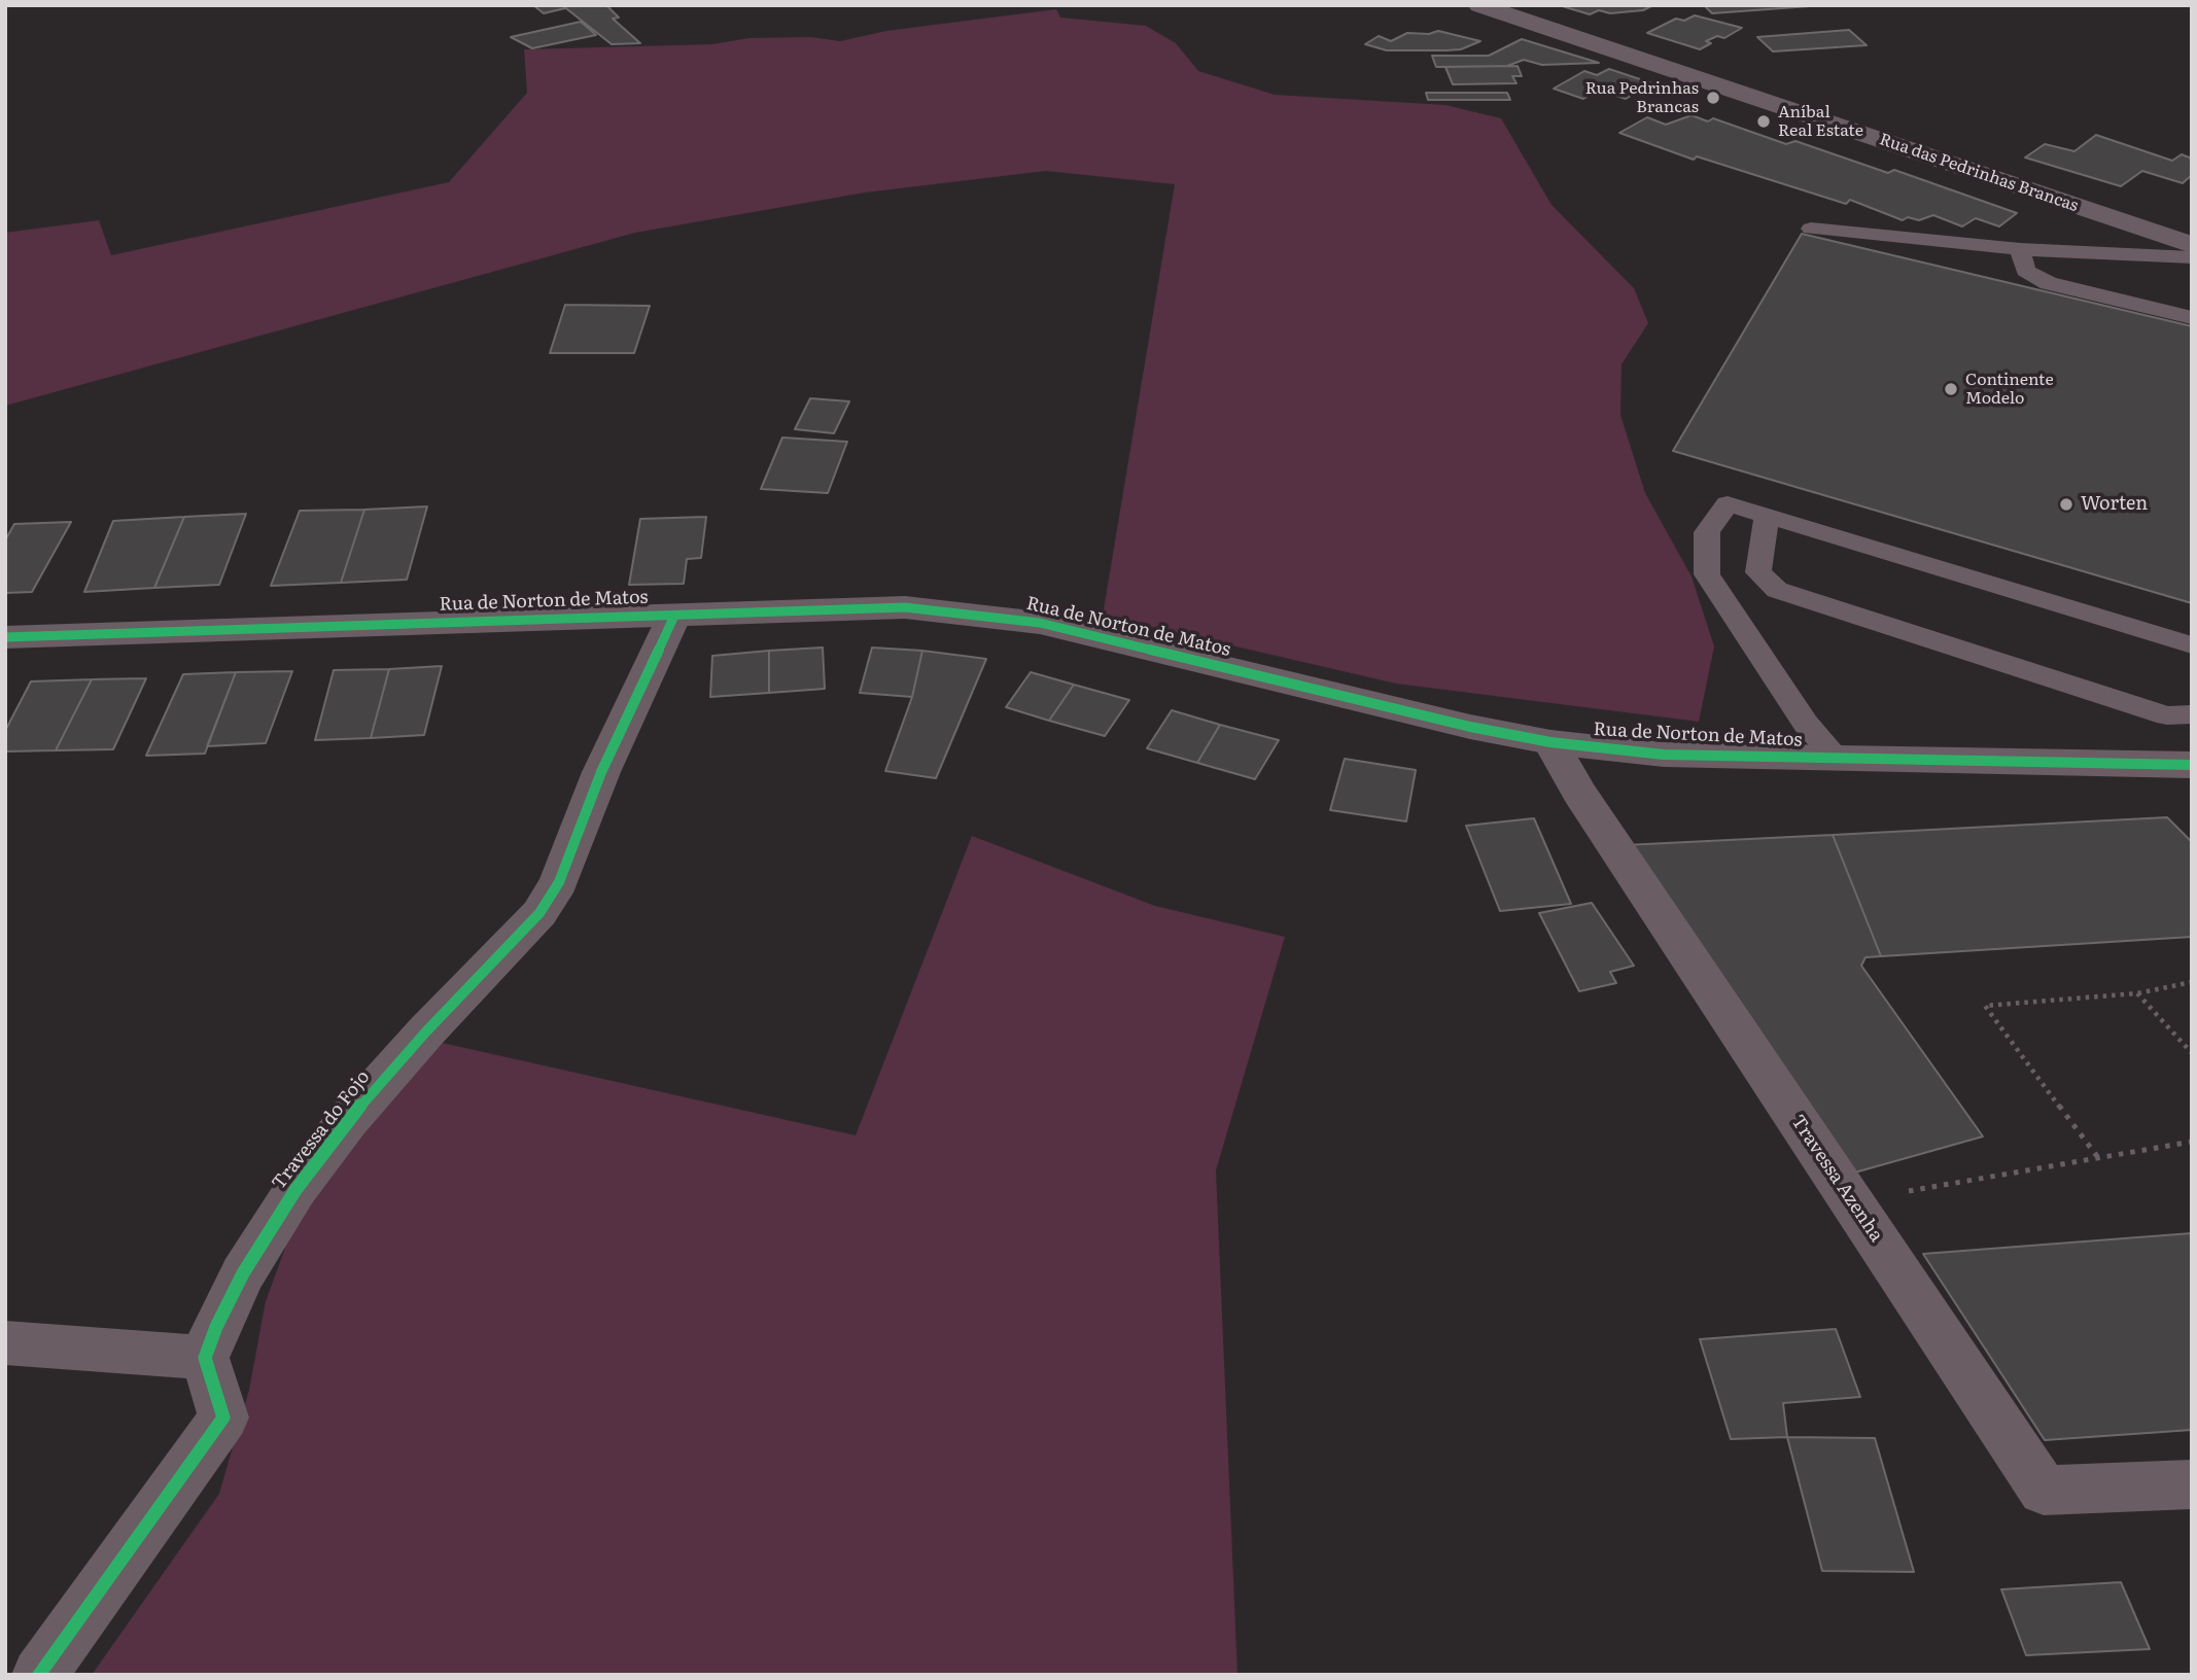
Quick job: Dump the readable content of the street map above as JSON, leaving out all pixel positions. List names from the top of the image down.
{
  "streets": {
    "street": [
      "Rua das Pedrinhas Brancas",
      "Rua de Norton de Matos",
      "Travessa do Fojo",
      "Travessa Azenha"
    ]
  },
  "crossings": [
    ["Rua de Norton de Matos", "Travessa do Fojo"],
    ["Rua de Norton de Matos", "Travessa Azenha"]
  ],
  "places": [
    "Rua Pedrinhas Brancas",
    "Aníbal Real Estate",
    "Continente Modelo",
    "Worten"
  ]
}
